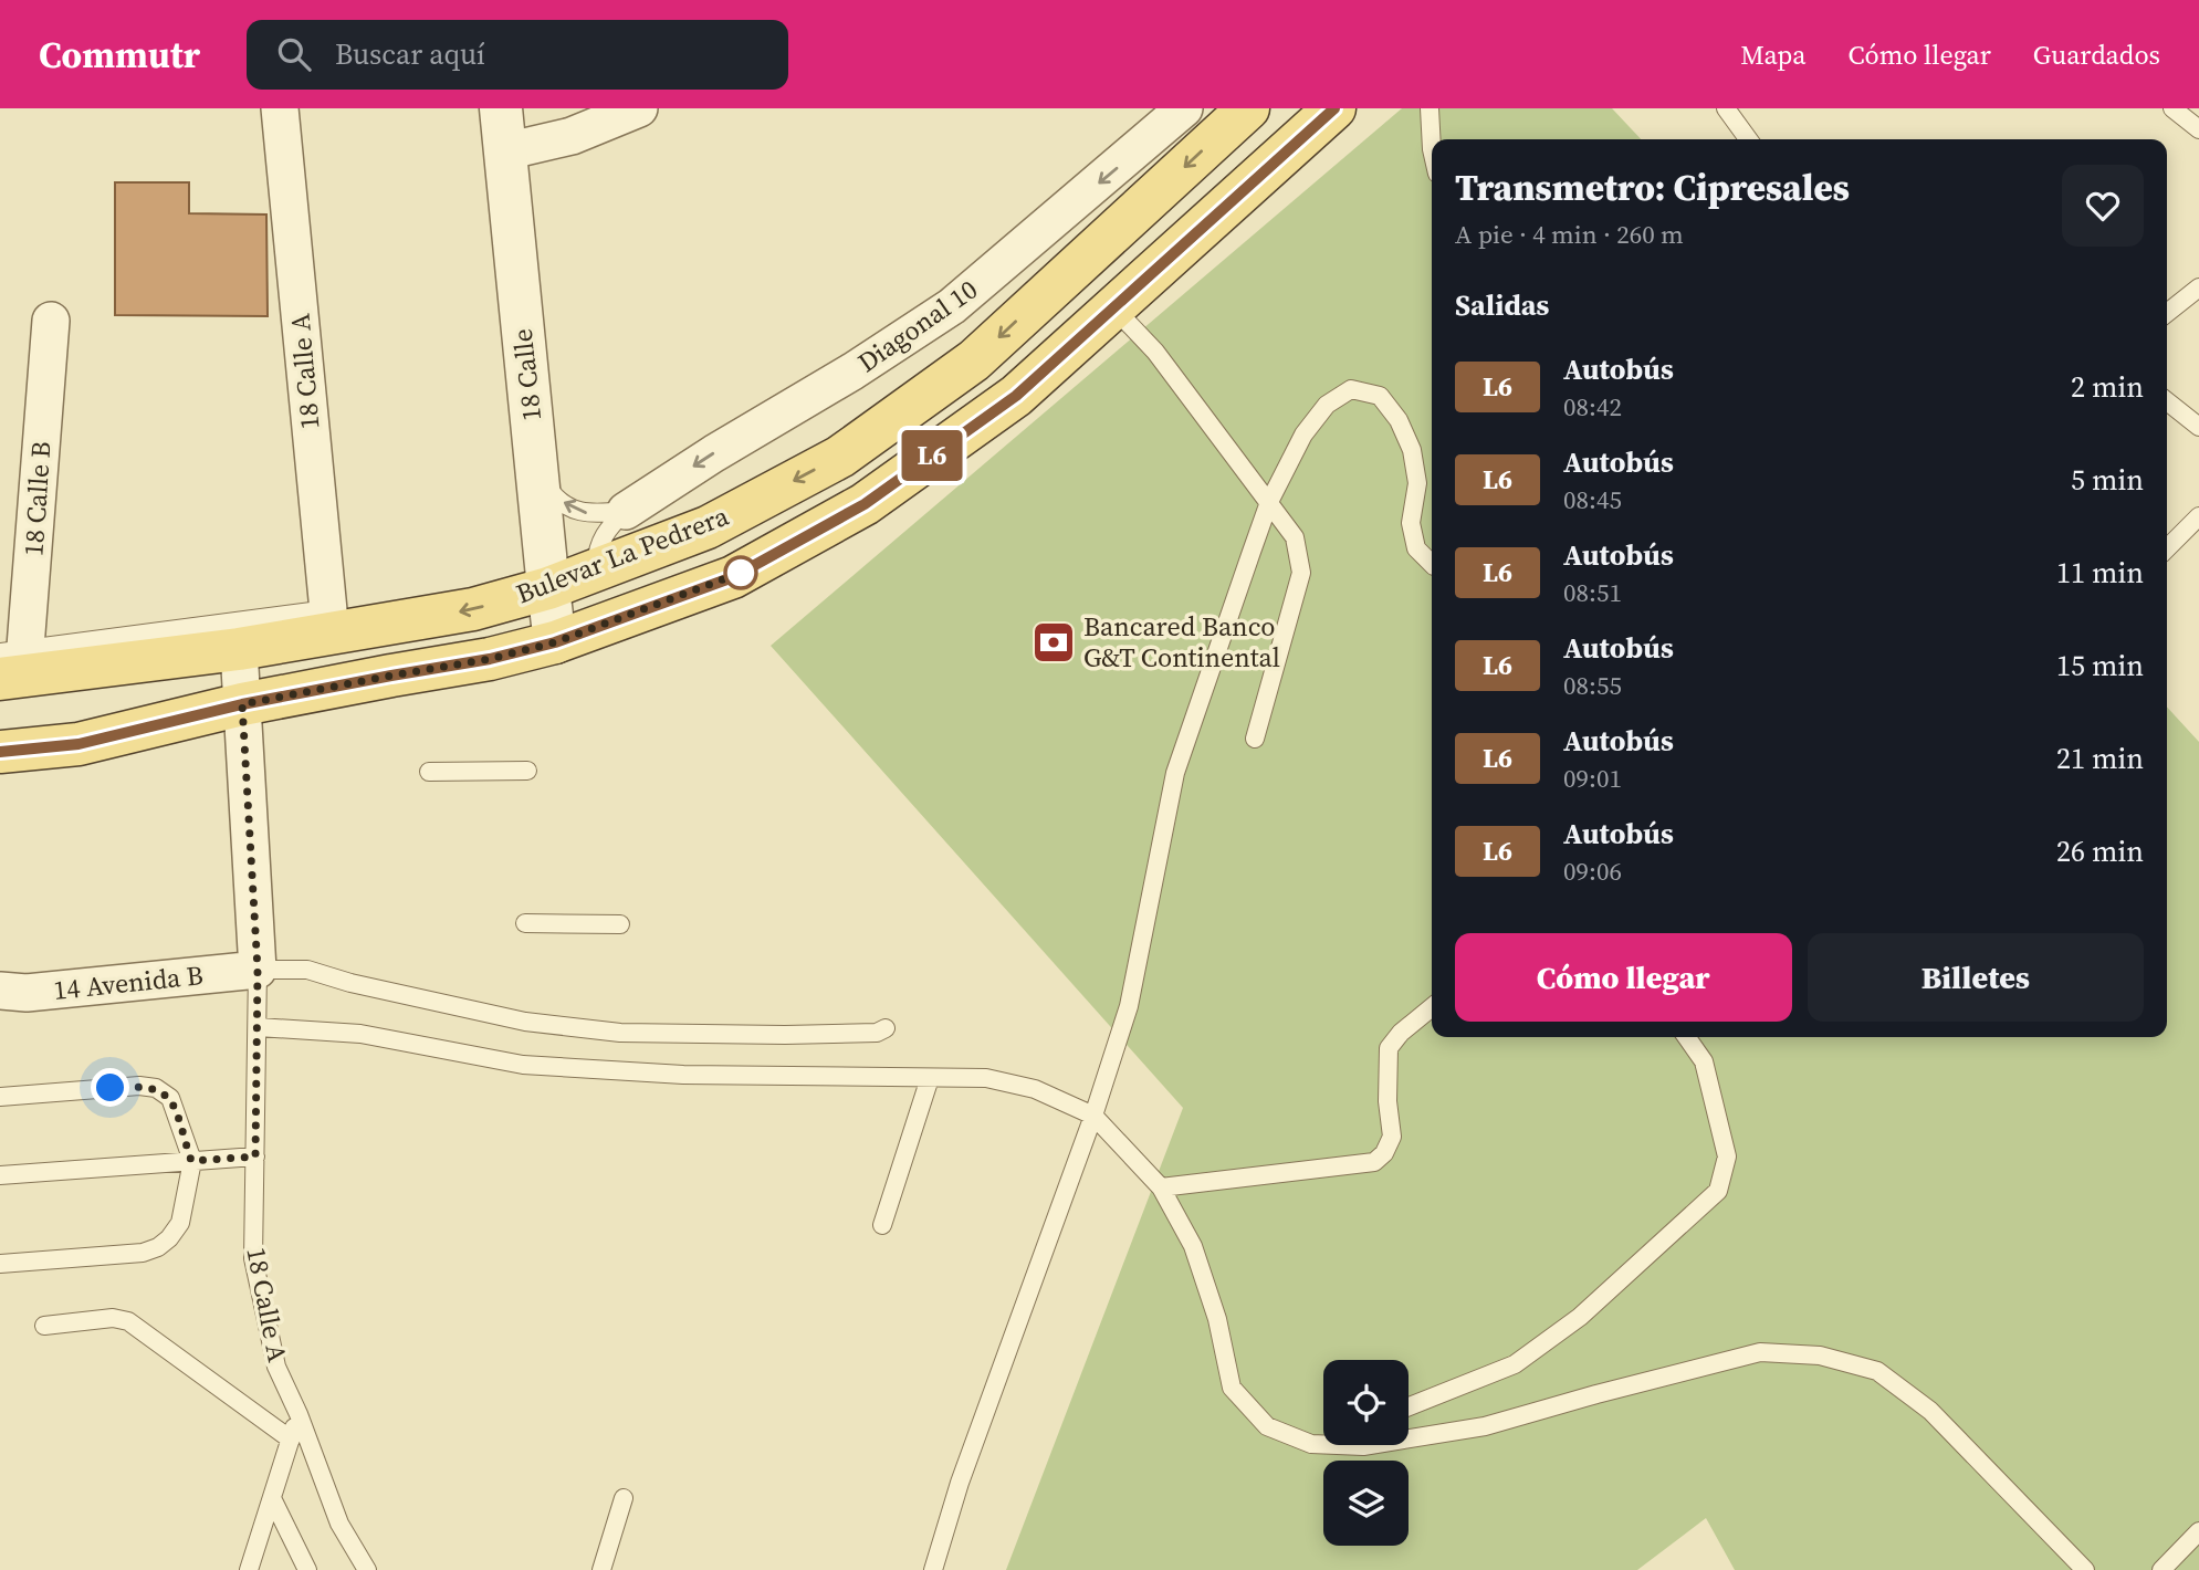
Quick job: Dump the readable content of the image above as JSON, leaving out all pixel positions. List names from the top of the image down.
{
  "streets": {
    "main road": ["Bulevar La Pedrera"],
    "street": [
      "Diagonal 10",
      "18 Calle A",
      "18 Calle",
      "18 Calle B",
      "14 Avenida B"
    ]
  },
  "crossings": [
    ["18 Calle A", "Bulevar La Pedrera"],
    ["18 Calle A", "14 Avenida B"],
    ["18 Calle", "Bulevar La Pedrera"],
    ["18 Calle B", "Bulevar La Pedrera"]
  ],
  "one_way": ["Diagonal 10"],
  "places": {
    "bank": ["Bancared Banco G&T Continental"]
  },
  "lines": ["bus line L6"],
  "page": {
    "header": "Commutr",
    "search": "Buscar aquí",
    "nav": ["Mapa", "Cómo llegar", "Guardados"],
    "on_map": "L6",
    "heading": [
      ["Transmetro: Cipresales", "A pie · 4 min · 260 m"],
      "Salidas"
    ],
    "list": [
      {
        "mark": "L6",
        "name": "Autobús",
        "note": "08:42",
        "value": "2 min"
      },
      {
        "mark": "L6",
        "name": "Autobús",
        "note": "08:45",
        "value": "5 min"
      },
      {
        "mark": "L6",
        "name": "Autobús",
        "note": "08:51",
        "value": "11 min"
      },
      {
        "mark": "L6",
        "name": "Autobús",
        "note": "08:55",
        "value": "15 min"
      },
      {
        "mark": "L6",
        "name": "Autobús",
        "note": "09:01",
        "value": "21 min"
      },
      {
        "mark": "L6",
        "name": "Autobús",
        "note": "09:06",
        "value": "26 min"
      }
    ],
    "buttons": ["Cómo llegar", "Billetes"]
  }
}
